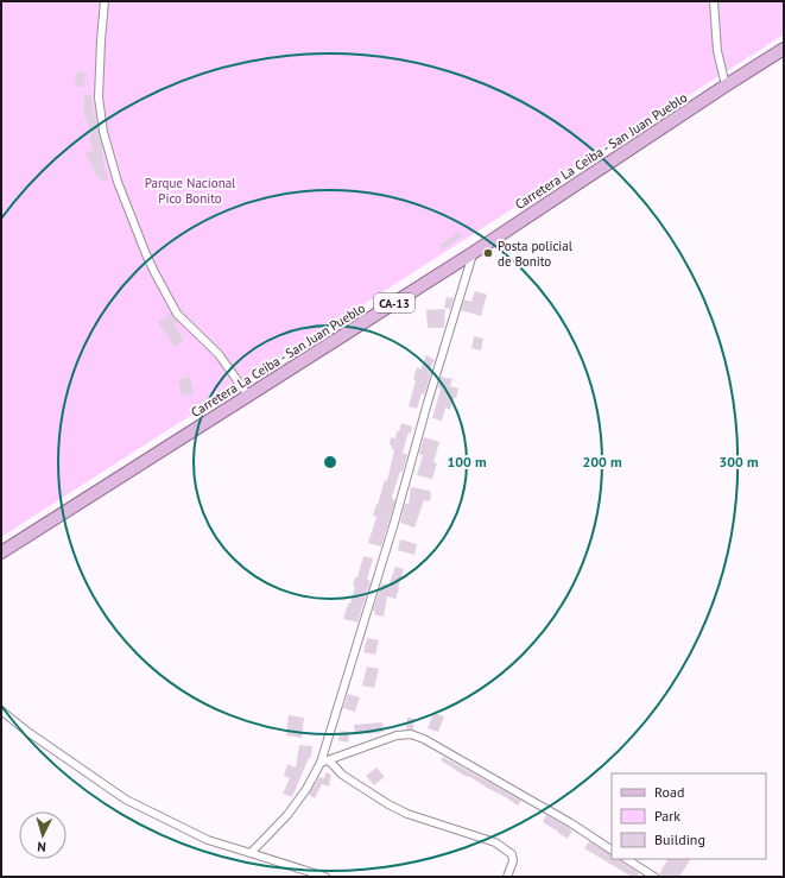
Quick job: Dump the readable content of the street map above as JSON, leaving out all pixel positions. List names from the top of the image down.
{
  "streets": {
    "main road": ["Carretera La Ceiba - San Juan Pueblo", "CA-13"]
  },
  "parks": ["Parque Nacional Pico Bonito"],
  "places": ["Posta policial de Bonito"],
  "legend": ["Road", "Park", "Building"],
  "north": "bottom",
  "rings": ["100 m", "200 m", "300 m"]
}
